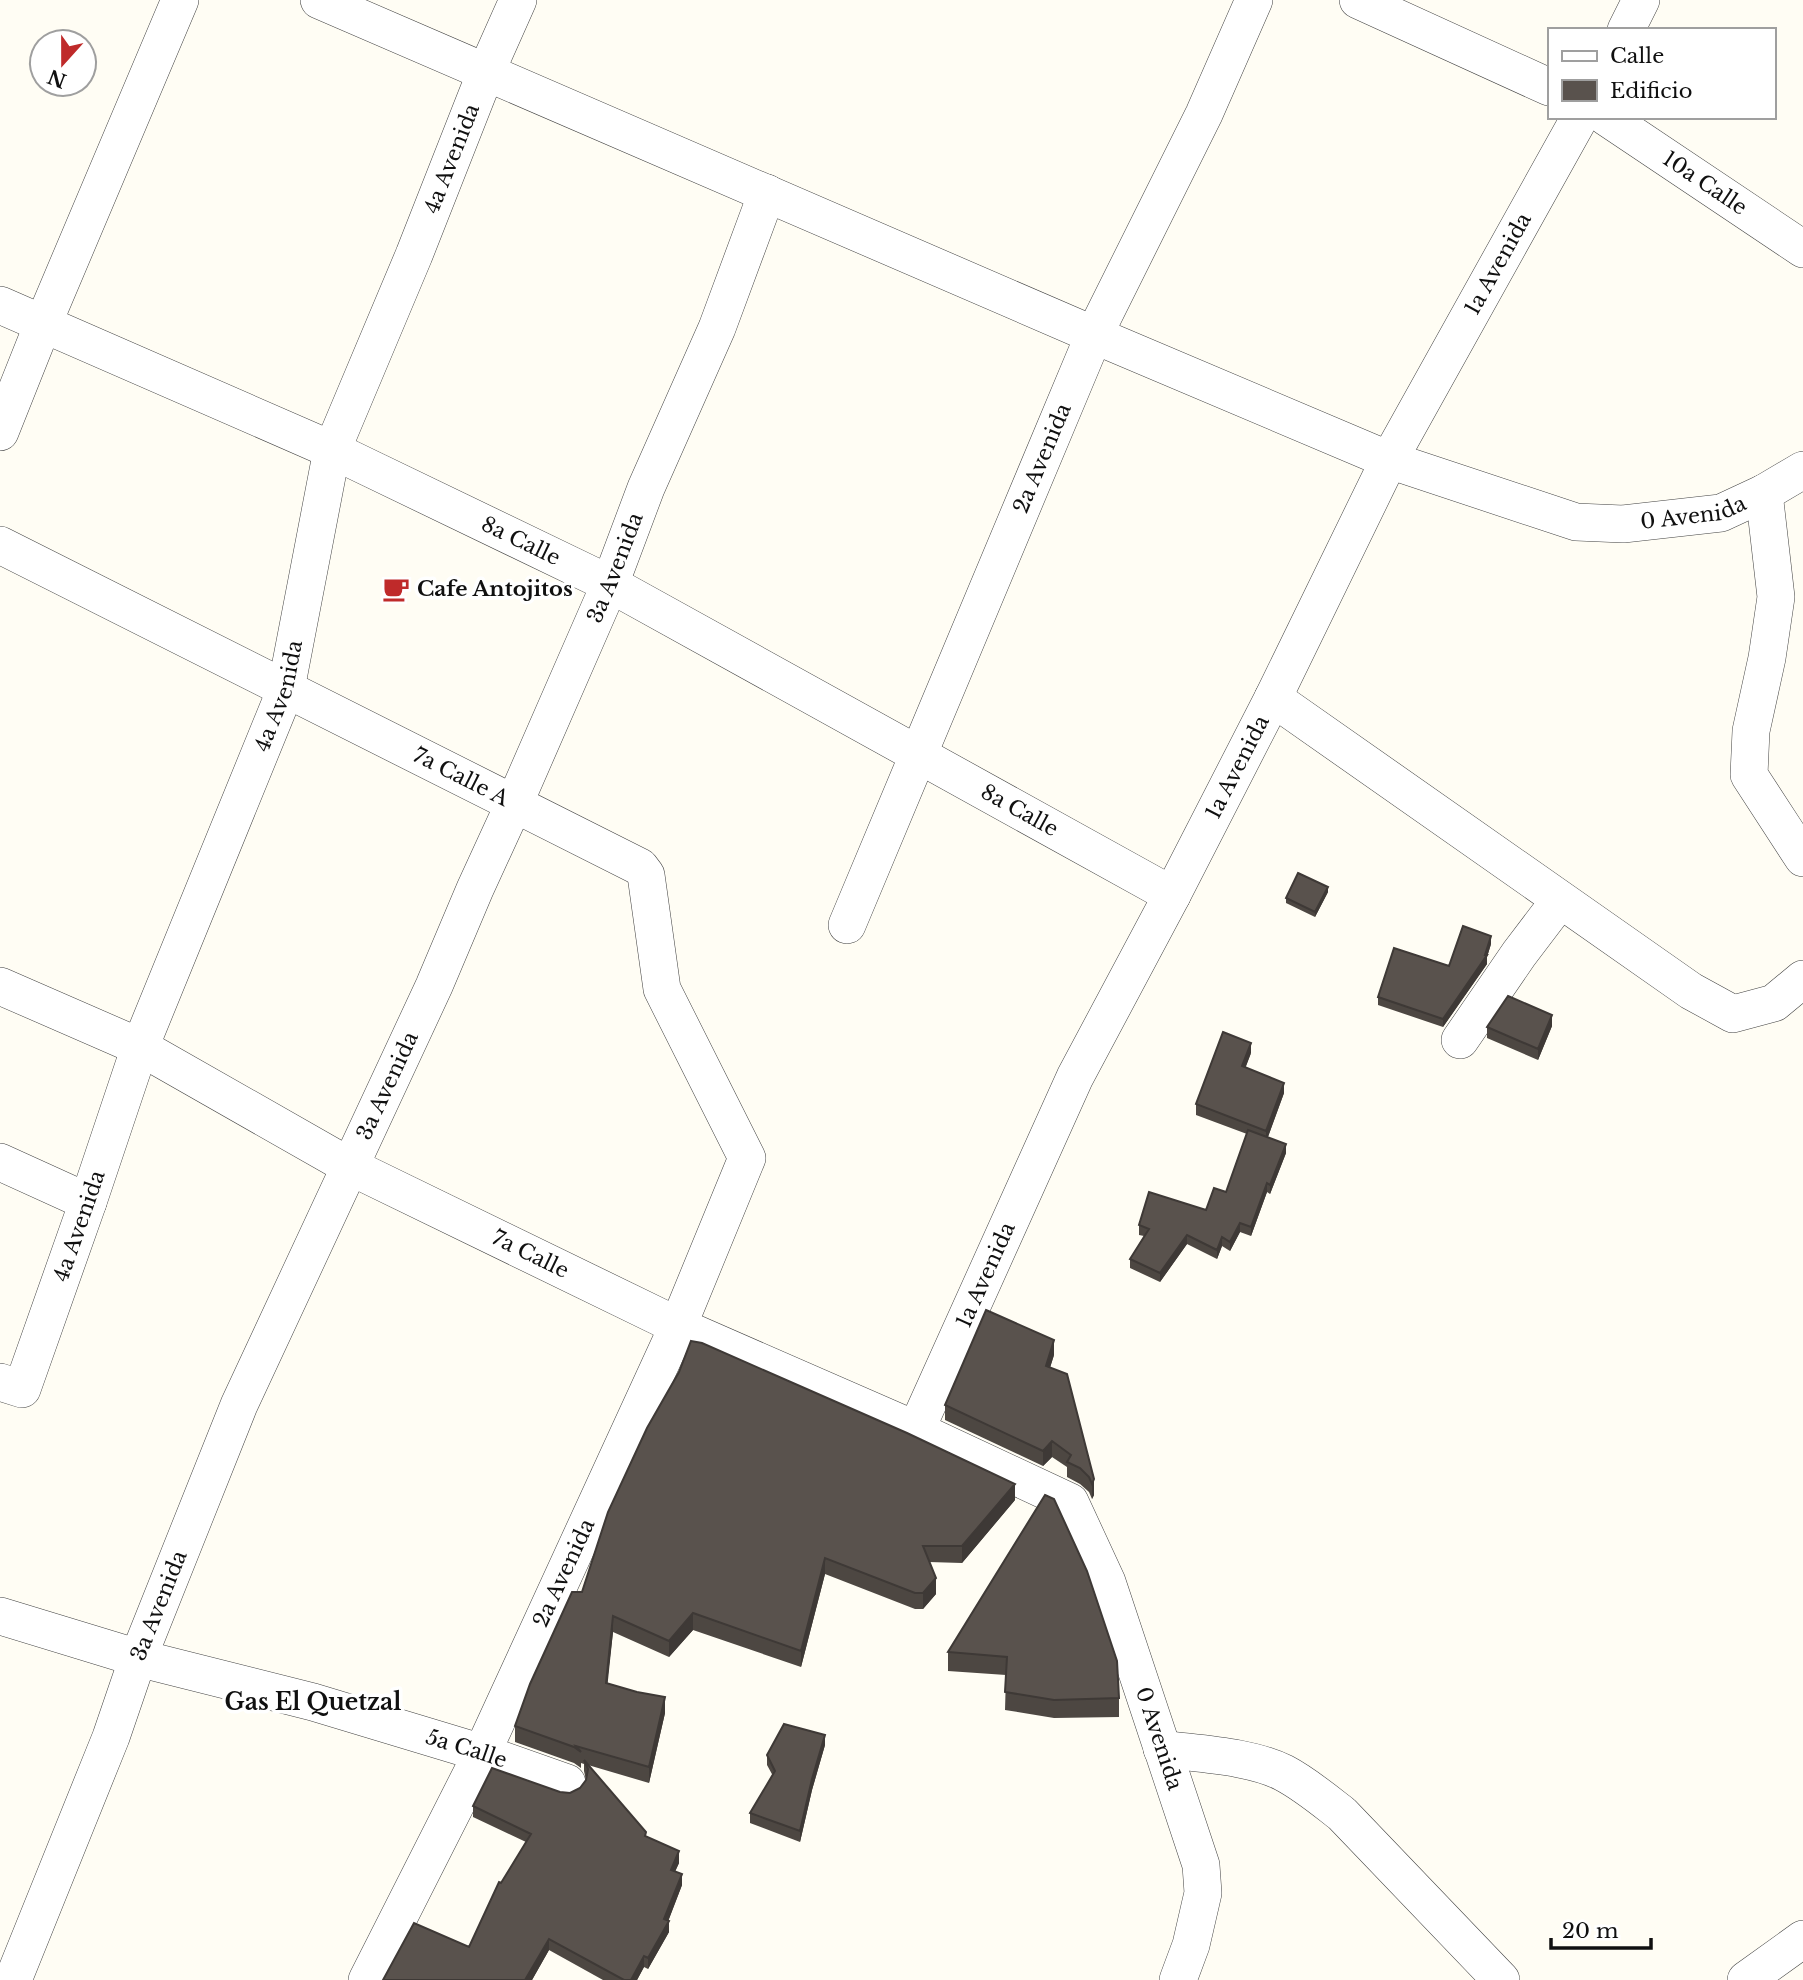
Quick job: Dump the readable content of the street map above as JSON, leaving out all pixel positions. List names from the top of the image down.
{
  "streets": {
    "street": [
      "4a Avenida",
      "10a Calle",
      "1a Avenida",
      "2a Avenida",
      "0 Avenida",
      "8a Calle",
      "3a Avenida",
      "7a Calle A",
      "7a Calle",
      "5a Calle"
    ]
  },
  "crossings": [
    ["4a Avenida", "0 Avenida"],
    ["4a Avenida", "8a Calle"],
    ["4a Avenida", "7a Calle A"],
    ["4a Avenida", "7a Calle"],
    ["1a Avenida", "0 Avenida"],
    ["1a Avenida", "8a Calle"],
    ["1a Avenida", "7a Calle"],
    ["2a Avenida", "0 Avenida"],
    ["2a Avenida", "8a Calle"],
    ["2a Avenida", "7a Calle A"],
    ["2a Avenida", "7a Calle"],
    ["2a Avenida", "5a Calle"],
    ["0 Avenida", "3a Avenida"],
    ["0 Avenida", "7a Calle"],
    ["8a Calle", "3a Avenida"],
    ["3a Avenida", "7a Calle A"],
    ["3a Avenida", "7a Calle"],
    ["3a Avenida", "5a Calle"]
  ],
  "districts": ["Gas El Quetzal"],
  "places": {
    "cafe": ["Cafe Antojitos"]
  },
  "legend": ["Calle", "Edificio"],
  "scale_bar": "20 m",
  "north": "bottom"
}
